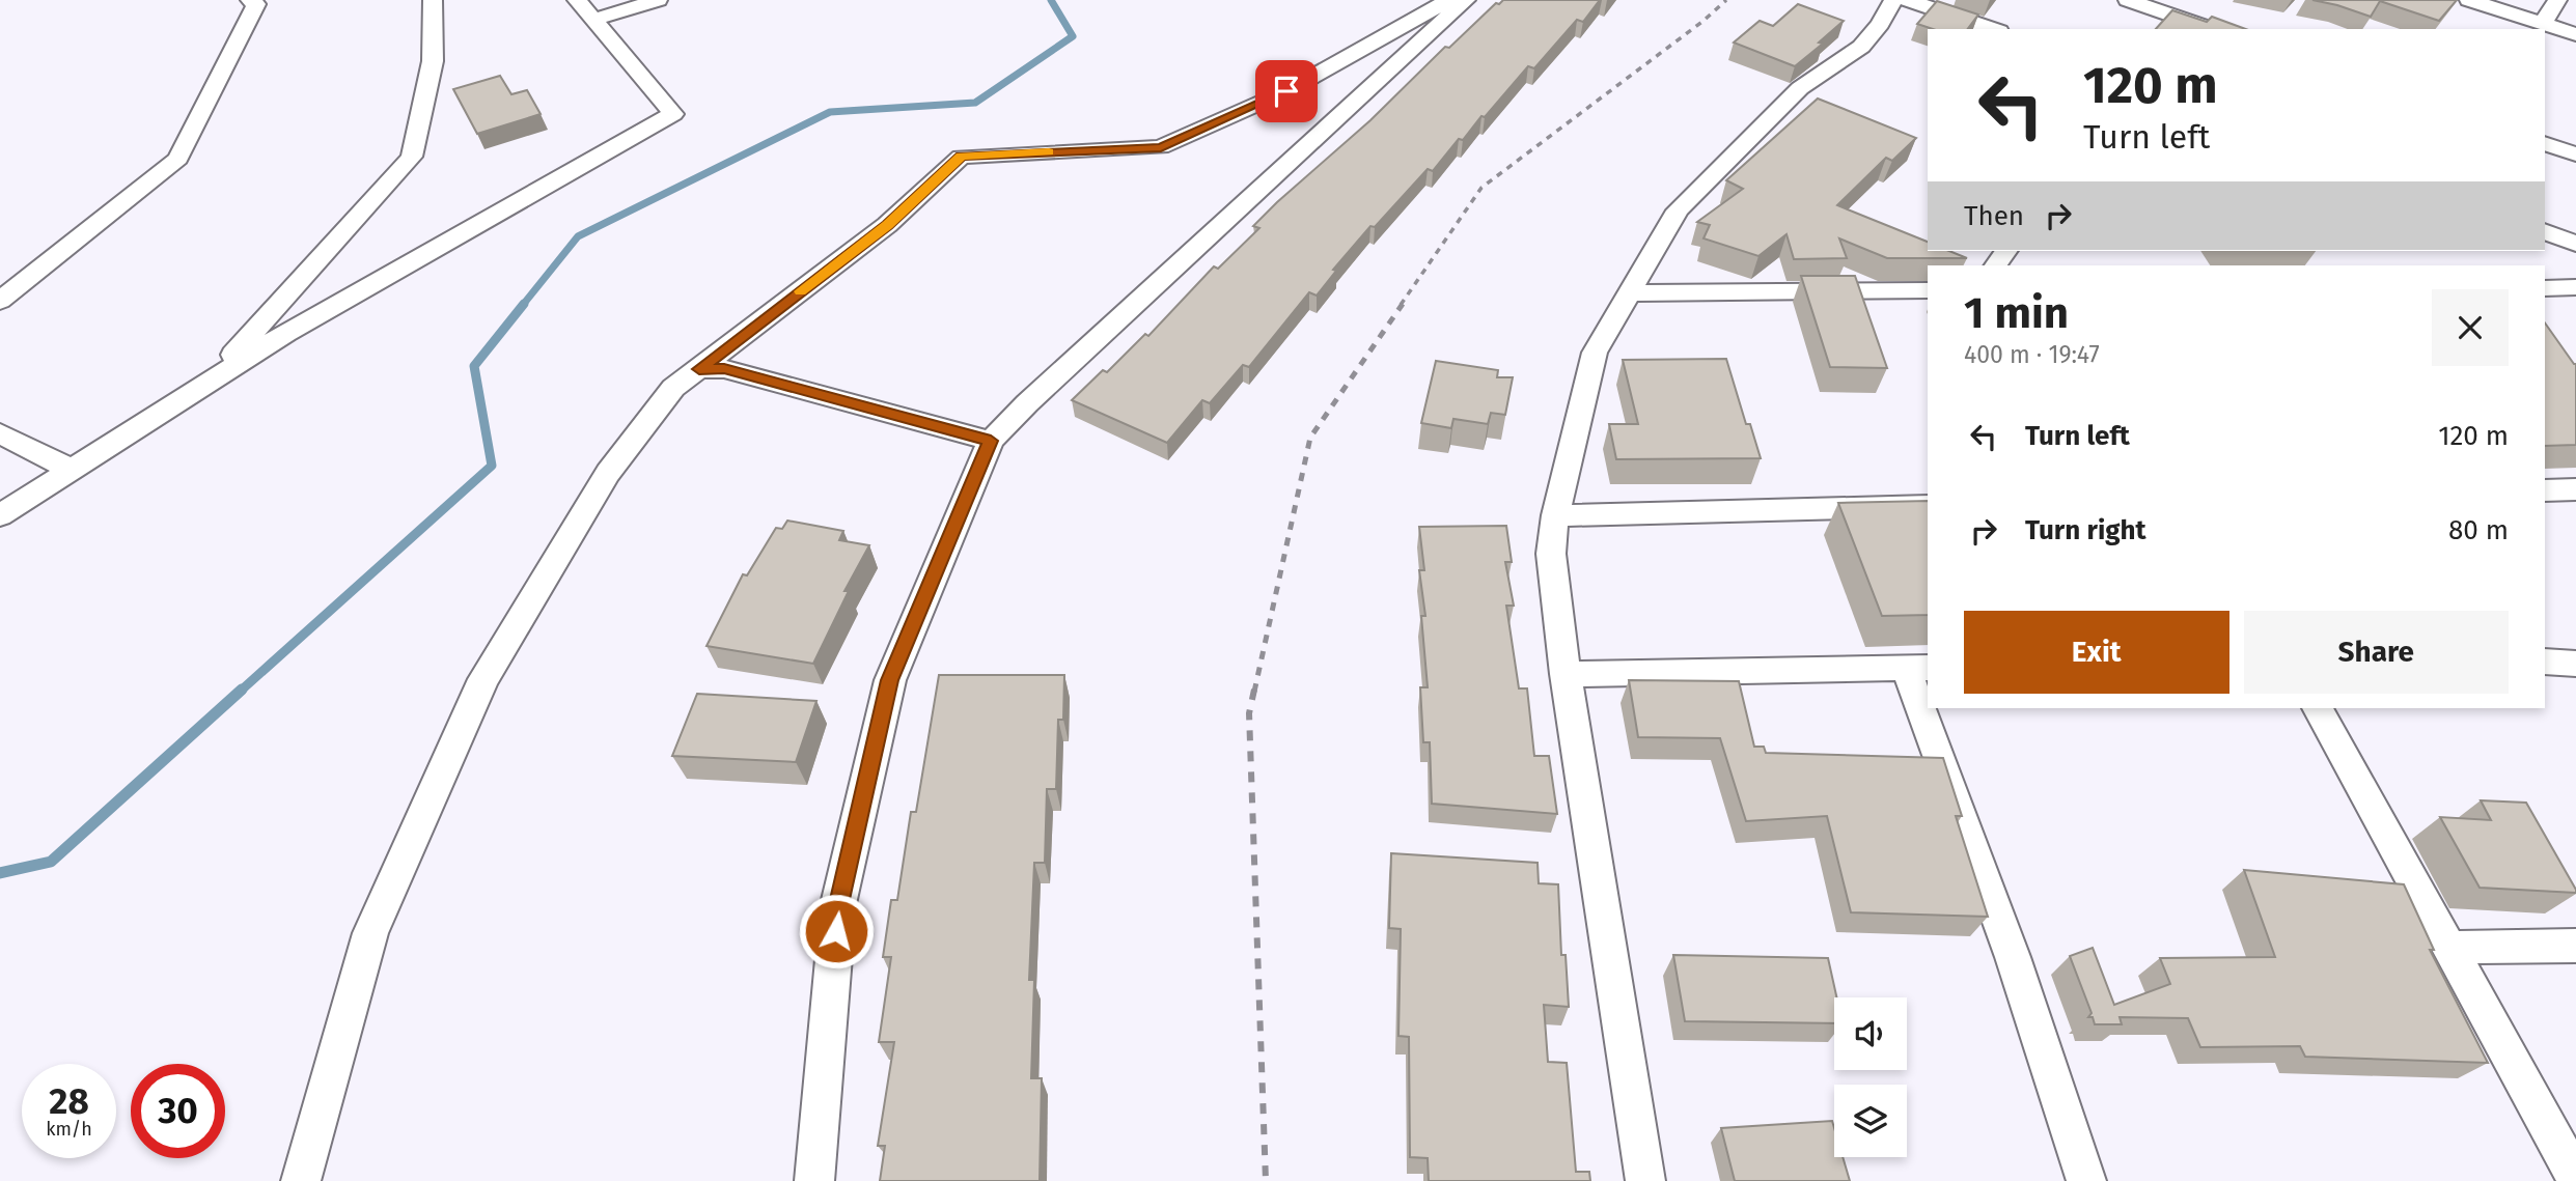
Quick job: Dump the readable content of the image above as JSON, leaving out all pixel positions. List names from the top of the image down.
{
  "page": {
    "turn": ["120 m", "Turn left"],
    "then": "Then",
    "heading": ["1 min", "400 m · 19:47"],
    "list": [
      {
        "name": "Turn left",
        "value": "120 m"
      },
      {
        "name": "Turn right",
        "value": "80 m"
      }
    ],
    "buttons": ["Exit", "Share"],
    "speed": "28 km/h",
    "limit": "30"
  }
}
